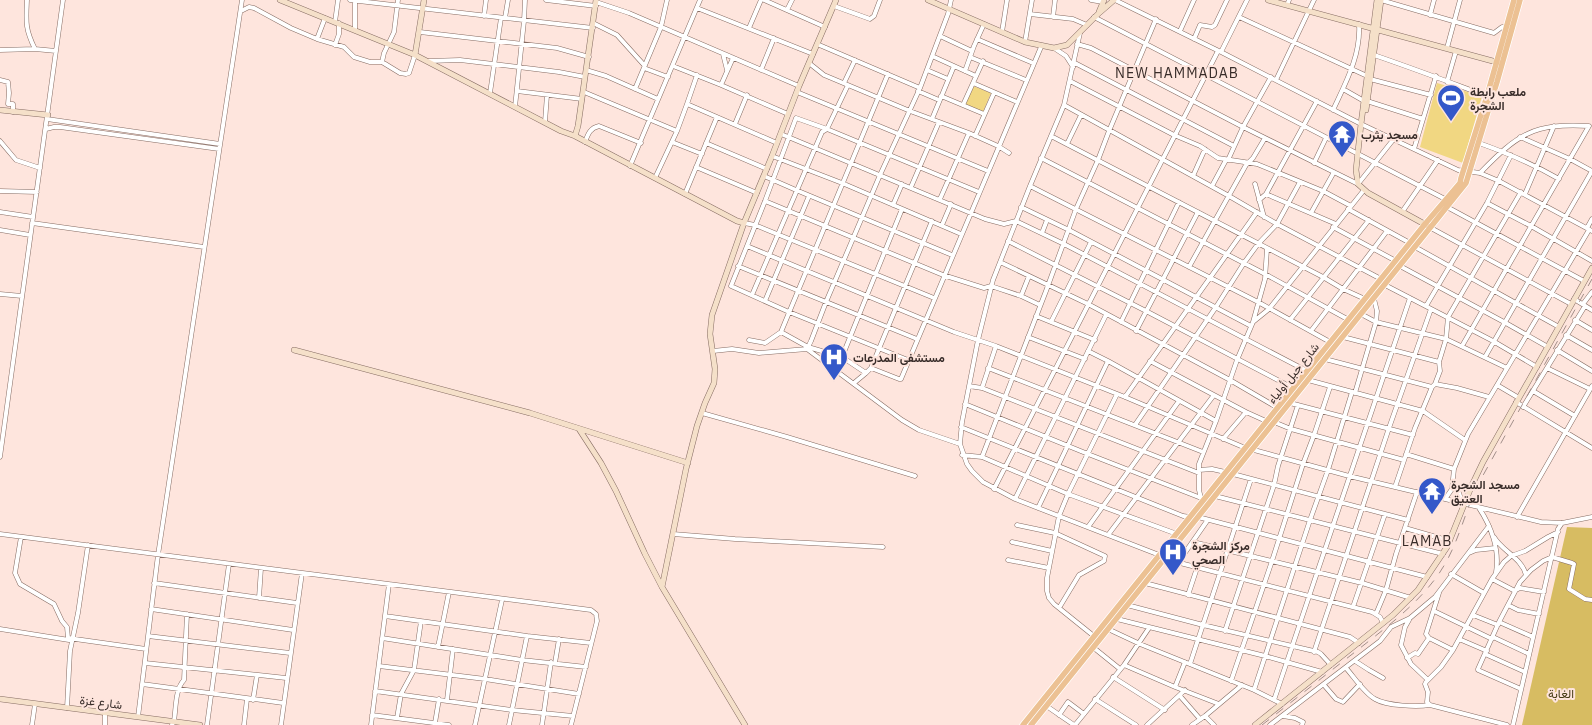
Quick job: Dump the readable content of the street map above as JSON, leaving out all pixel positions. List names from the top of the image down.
{
  "streets": {
    "main road": ["شارع جبل أولياء"],
    "street": ["شارع غزة"]
  },
  "districts": ["NEW HAMMADAB", "LAMAB"],
  "parks": ["الغابة"],
  "places": {
    "sports": ["ملعب رابطة الشجرة"],
    "temple": ["مسجد يثرب", "مسجد الشجرة العتيق"],
    "hospital": ["مستشفى المدرعات", "مركز الشجرة الصحي"]
  }
}
